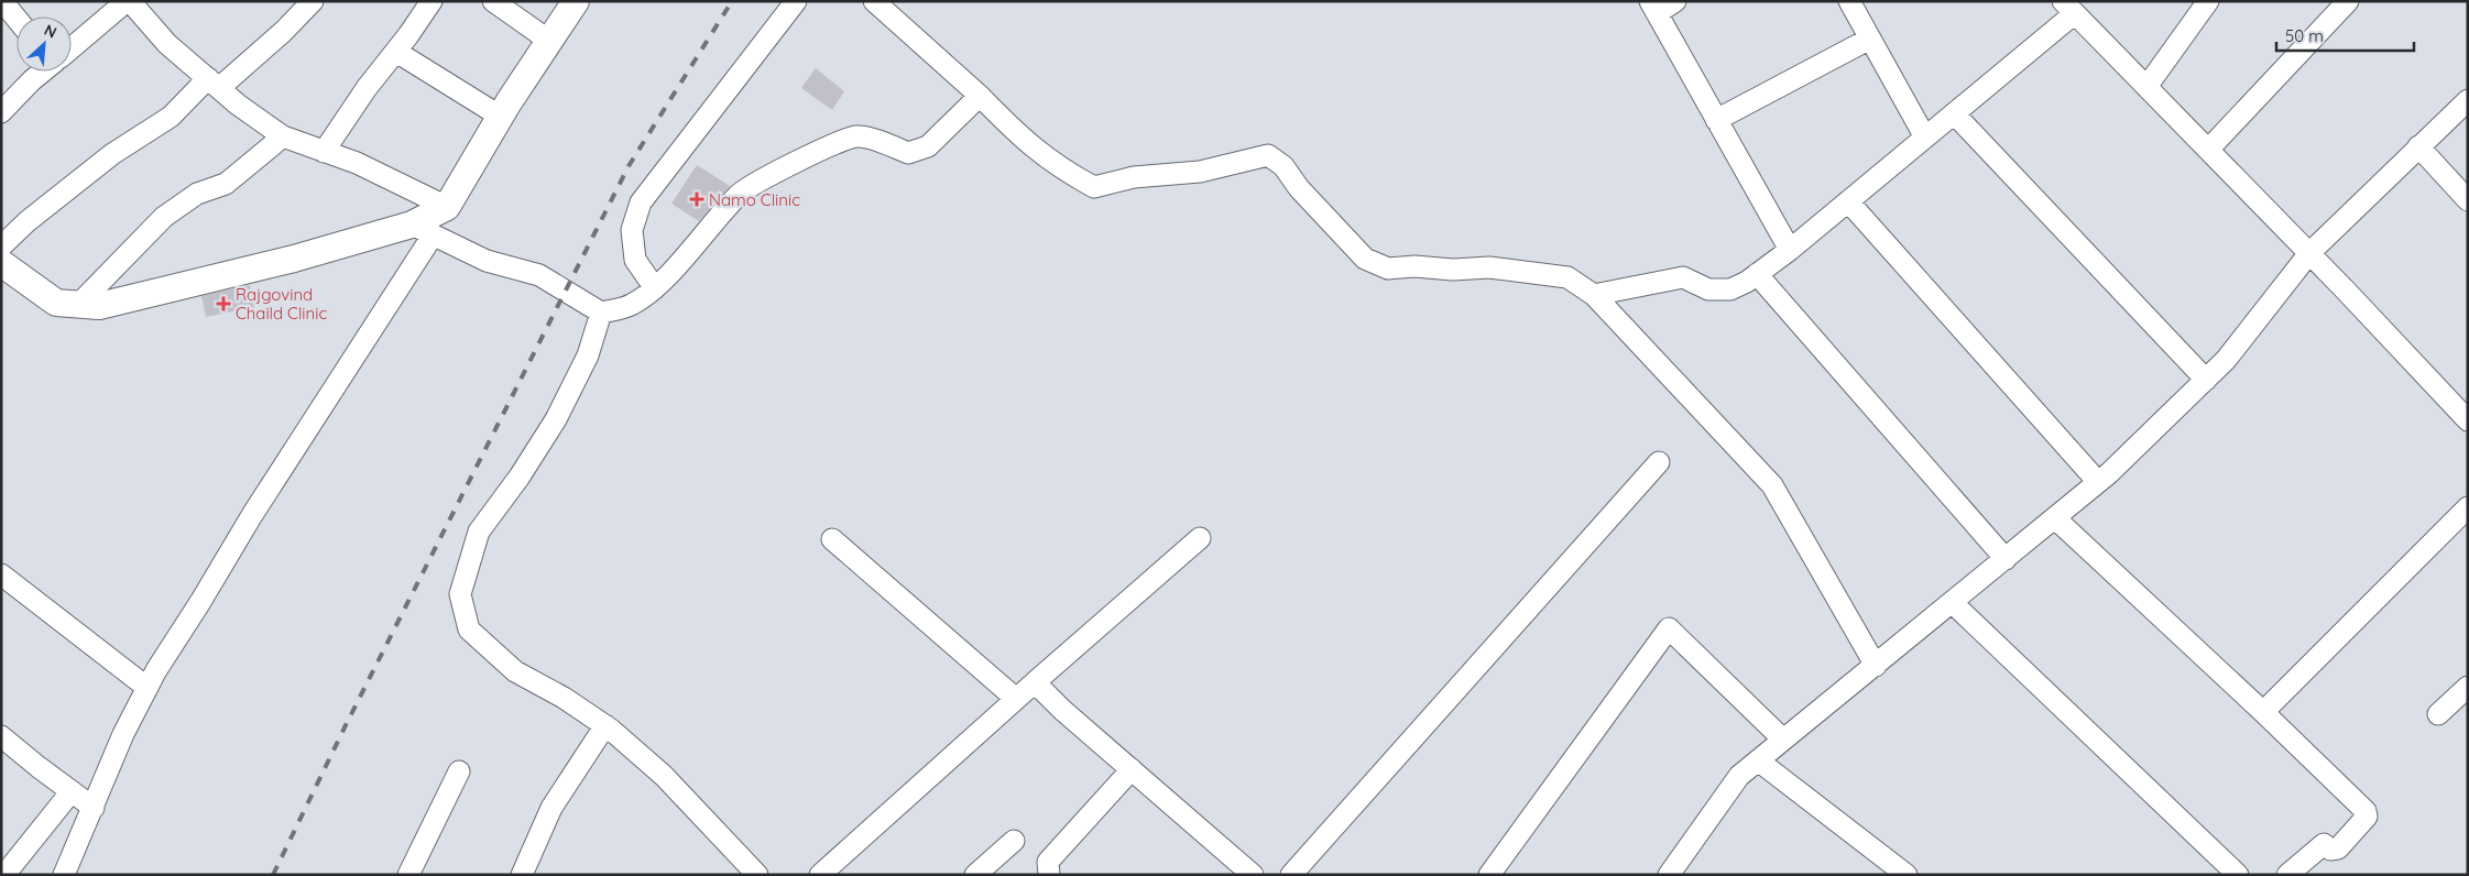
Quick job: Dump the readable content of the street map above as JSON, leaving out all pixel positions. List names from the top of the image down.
{
  "places": {
    "health": ["Namo Clinic", "Rajgovind Chaild Clinic"]
  },
  "scale_bar": "50 m",
  "north": "top right"
}
